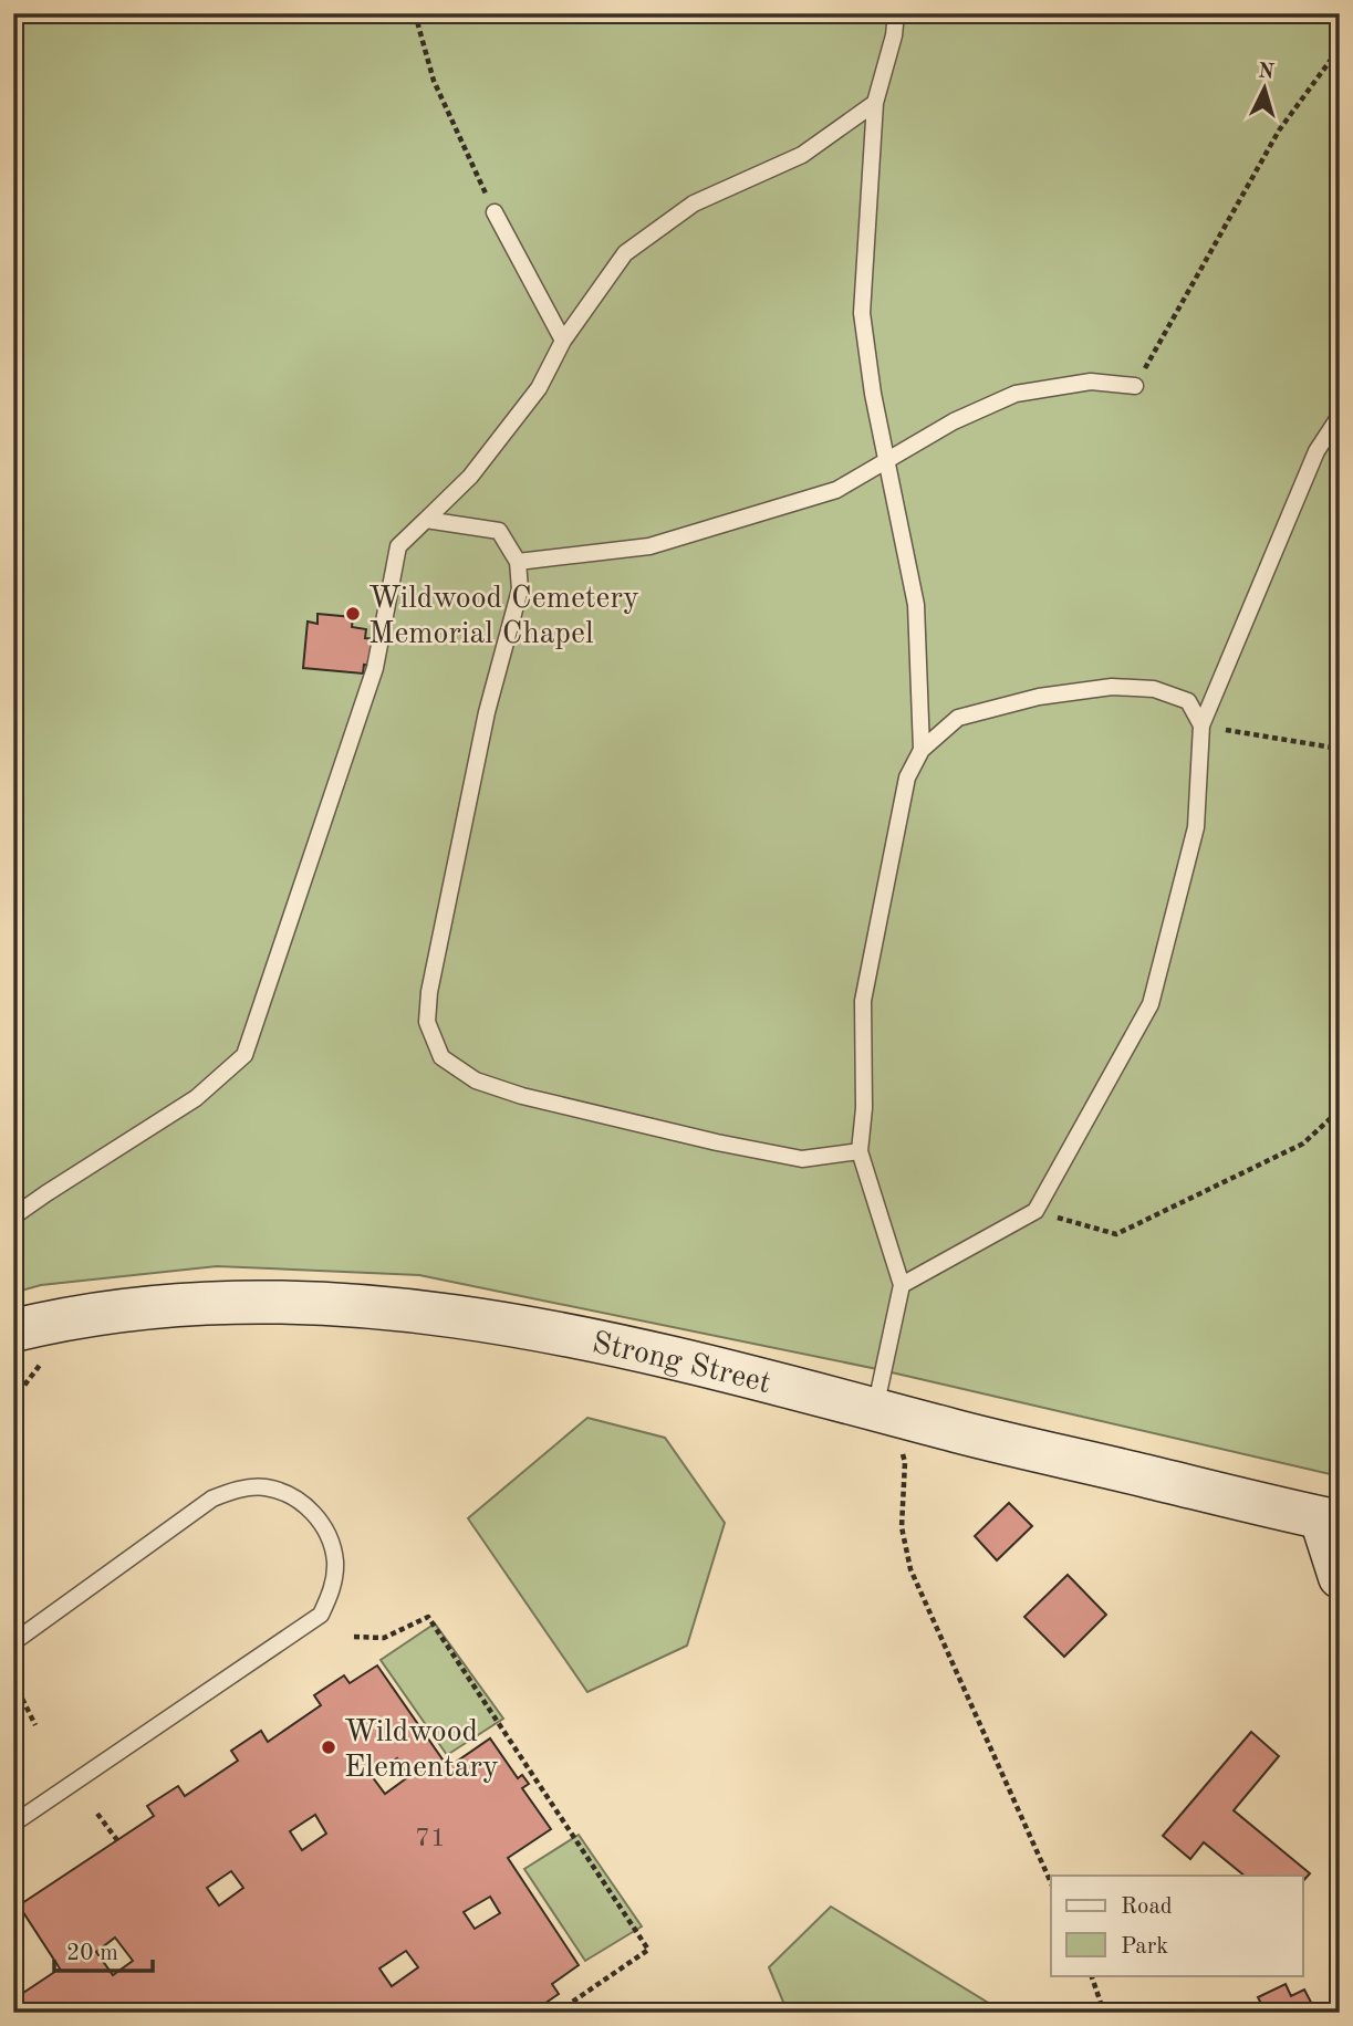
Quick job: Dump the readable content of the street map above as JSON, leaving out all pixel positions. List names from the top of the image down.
{
  "streets": {
    "main road": ["Strong Street"]
  },
  "places": ["Wildwood Cemetery Memorial Chapel", "Wildwood Elementary"],
  "house_numbers": ["71"],
  "legend": ["Road", "Park"],
  "scale_bar": "20 m",
  "north": "top"
}
